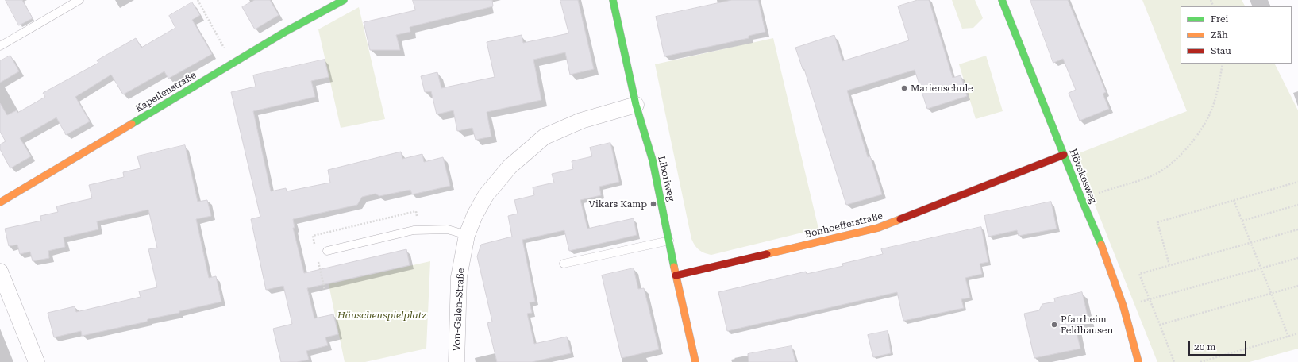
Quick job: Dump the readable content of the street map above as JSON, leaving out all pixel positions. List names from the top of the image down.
{
  "streets": {
    "street": [
      "Kapellenstraße",
      "Hövekesweg",
      "Liboriweg",
      "Bonhoefferstraße",
      "Von-Galen-Straße"
    ]
  },
  "crossings": [
    ["Hövekesweg", "Bonhoefferstraße"],
    ["Liboriweg", "Bonhoefferstraße"],
    ["Liboriweg", "Von-Galen-Straße"]
  ],
  "parks": ["Häuschenspielplatz"],
  "places": ["Marienschule", "Vikars Kamp", "Pfarrheim Feldhausen"],
  "legend": ["Frei", "Zäh", "Stau"],
  "scale_bar": "20 m"
}
